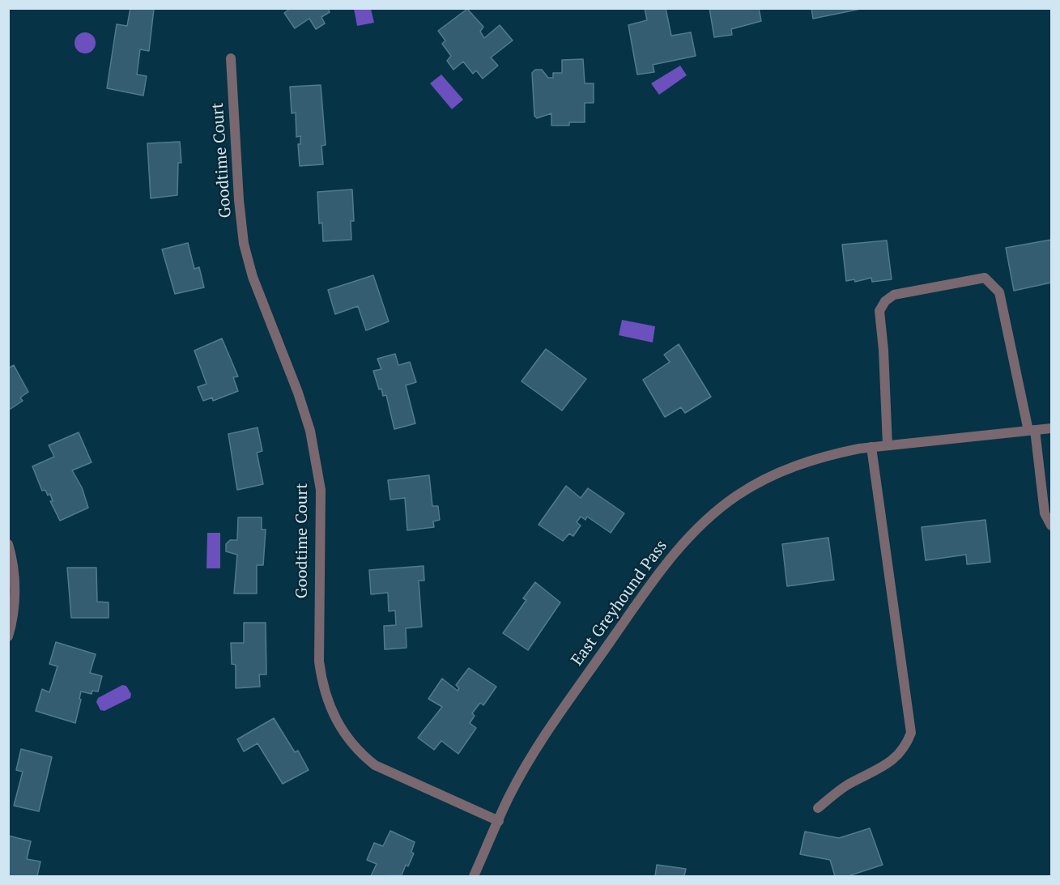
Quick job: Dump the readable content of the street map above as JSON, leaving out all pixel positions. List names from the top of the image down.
{
  "streets": {
    "street": ["Goodtime Court", "East Greyhound Pass"]
  },
  "crossings": [
    ["Goodtime Court", "East Greyhound Pass"]
  ]
}
